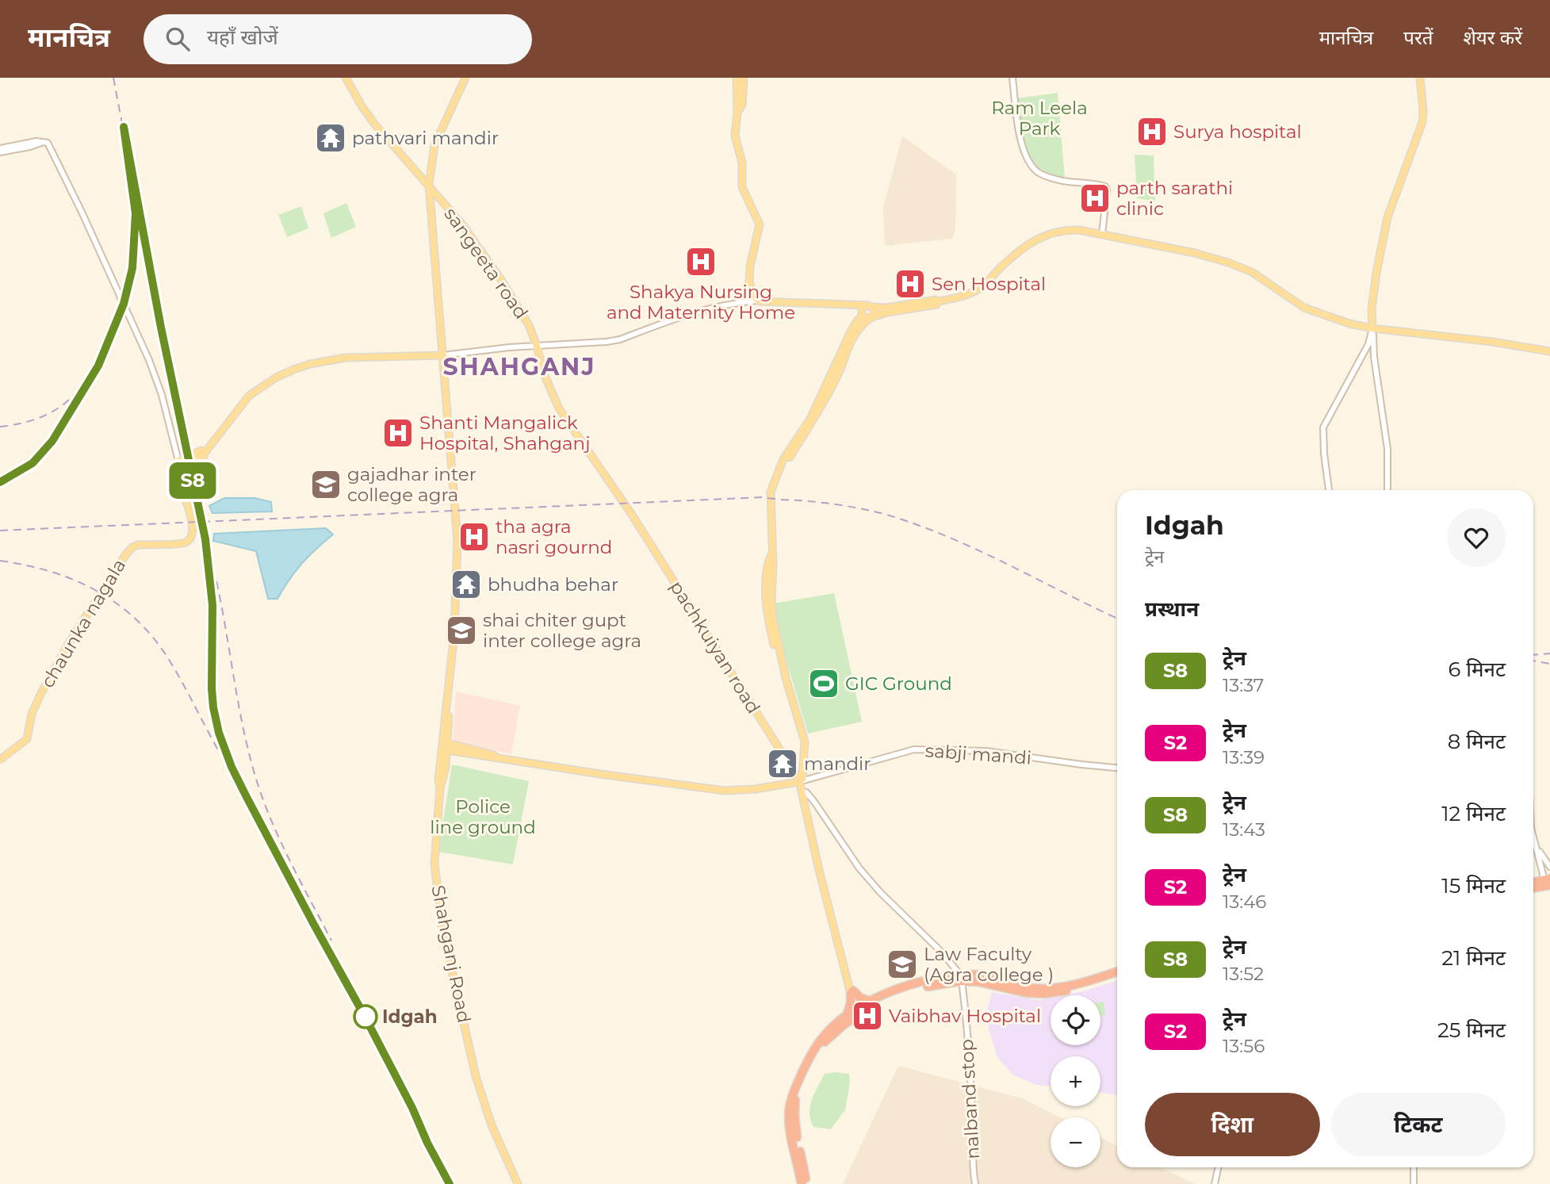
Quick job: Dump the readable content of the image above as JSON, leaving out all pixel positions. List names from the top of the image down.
{
  "streets": {
    "main road": [
      "sangeeta road",
      "chaunka nagala",
      "pachkuiyan road",
      "Shahganj Road"
    ],
    "street": ["sabji mandi", "nalband stop"]
  },
  "crossings": [
    ["sangeeta road", "pachkuiyan road"],
    ["pachkuiyan road", "sabji mandi"]
  ],
  "districts": ["SHAHGANJ"],
  "parks": ["Ram Leela Park", "Police line ground"],
  "places": {
    "hospital": [
      "Surya hospital",
      "parth sarathi clinic",
      "Shakya Nursing and Maternity Home",
      "Sen Hospital",
      "Shanti Mangalick Hospital, Shahganj",
      "tha agra nasri gournd",
      "Vaibhav Hospital"
    ],
    "temple": ["pathvari mandir", "bhudha behar", "mandir"],
    "school or university": ["gajadhar inter college agra", "shai chiter gupt inter college agra", "Law Faculty (Agra college )"],
    "sports": ["GIC Ground"],
    "other": ["Idgah"]
  },
  "page": {
    "header": "मानचित्र",
    "search": "यहाँ खोजें",
    "nav": ["मानचित्र", "परतें", "शेयर करें"],
    "on_map": "S8",
    "heading": [
      ["Idgah", "ट्रेन"],
      "प्रस्थान"
    ],
    "list": [
      {
        "mark": "S8",
        "name": "ट्रेन",
        "note": "13:37",
        "value": "6 मिनट"
      },
      {
        "mark": "S2",
        "name": "ट्रेन",
        "note": "13:39",
        "value": "8 मिनट"
      },
      {
        "mark": "S8",
        "name": "ट्रेन",
        "note": "13:43",
        "value": "12 मिनट"
      },
      {
        "mark": "S2",
        "name": "ट्रेन",
        "note": "13:46",
        "value": "15 मिनट"
      },
      {
        "mark": "S8",
        "name": "ट्रेन",
        "note": "13:52",
        "value": "21 मिनट"
      },
      {
        "mark": "S2",
        "name": "ट्रेन",
        "note": "13:56",
        "value": "25 मिनट"
      }
    ],
    "map_buttons": ["+", "−"],
    "buttons": ["दिशा", "टिकट"]
  }
}
